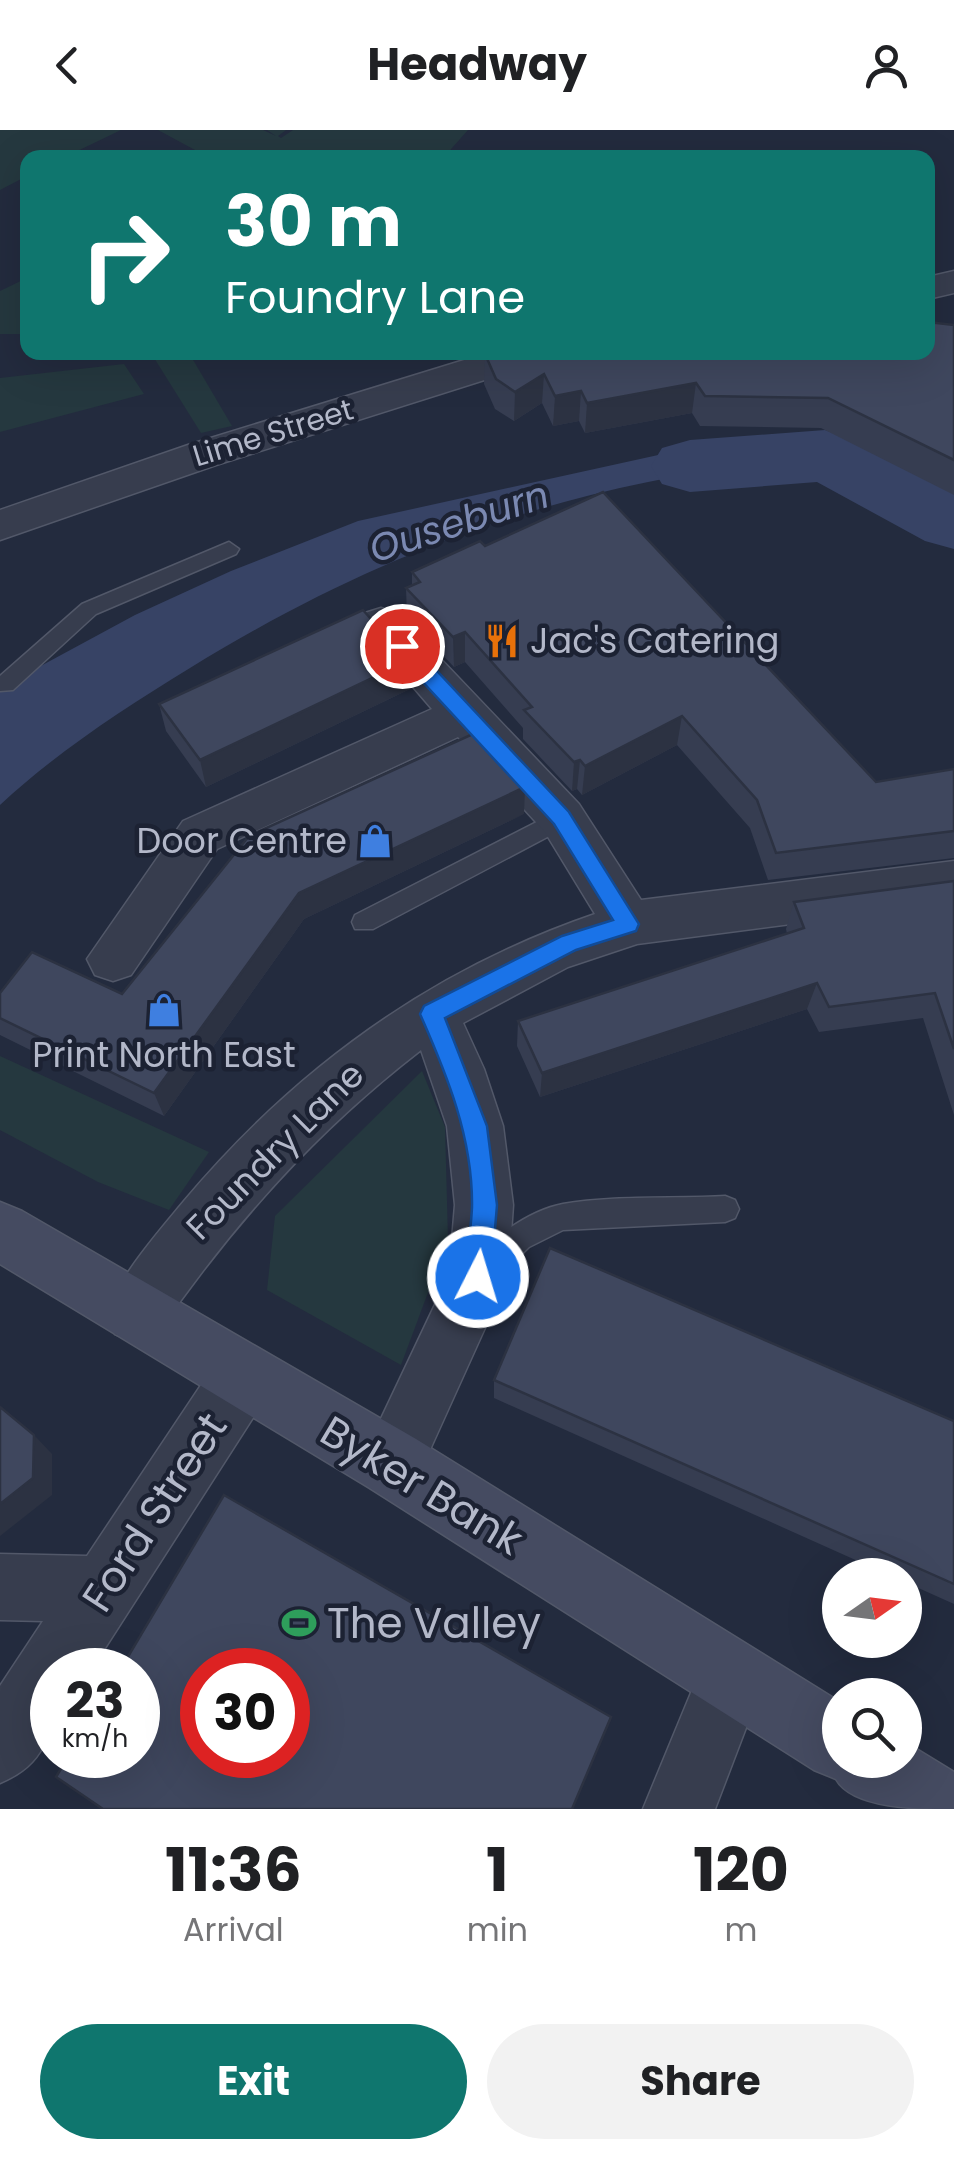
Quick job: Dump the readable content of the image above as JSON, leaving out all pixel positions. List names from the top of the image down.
{
  "streets": {
    "main road": ["Byker Bank"],
    "street": ["Lime Street", "Foundry Lane", "Ford Street"]
  },
  "crossings": [
    ["Foundry Lane", "Byker Bank"],
    ["Byker Bank", "Ford Street"]
  ],
  "water": ["Ouseburn"],
  "places": {
    "restaurant": ["Jac's Catering"],
    "shop": ["Door Centre", "Print North East"],
    "sports": ["The Valley"]
  },
  "north": "right",
  "page": {
    "header": "Headway",
    "turn": ["30 m", "Foundry Lane"],
    "speed": "23 km/h",
    "limit": "30",
    "eta": [
      "11:36",
      "Arrival",
      "1",
      "min",
      "120",
      "m"
    ],
    "buttons": ["Exit", "Share"]
  }
}
